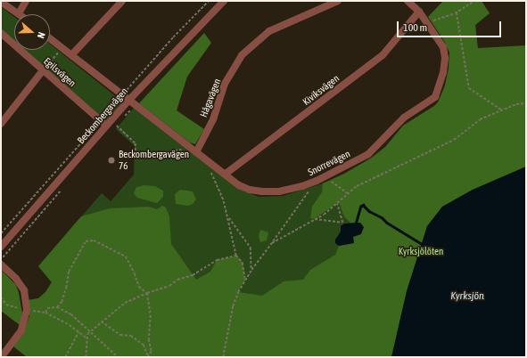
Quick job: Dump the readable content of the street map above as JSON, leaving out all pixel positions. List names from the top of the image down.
{
  "streets": {
    "street": [
      "Egilsvägen",
      "Kiviksvägen",
      "Hågavägen",
      "Beckombergavägen",
      "Snorrevägen"
    ]
  },
  "crossings": [
    ["Egilsvägen", "Beckombergavägen"],
    ["Egilsvägen", "Snorrevägen"],
    ["Kiviksvägen", "Snorrevägen"],
    ["Hågavägen", "Snorrevägen"],
    ["Beckombergavägen", "Snorrevägen"]
  ],
  "water": ["Kyrksjön"],
  "parks": ["Kyrksjölöten"],
  "places": ["Beckombergavägen 76"],
  "scale_bar": "100 m",
  "north": "right"
}
